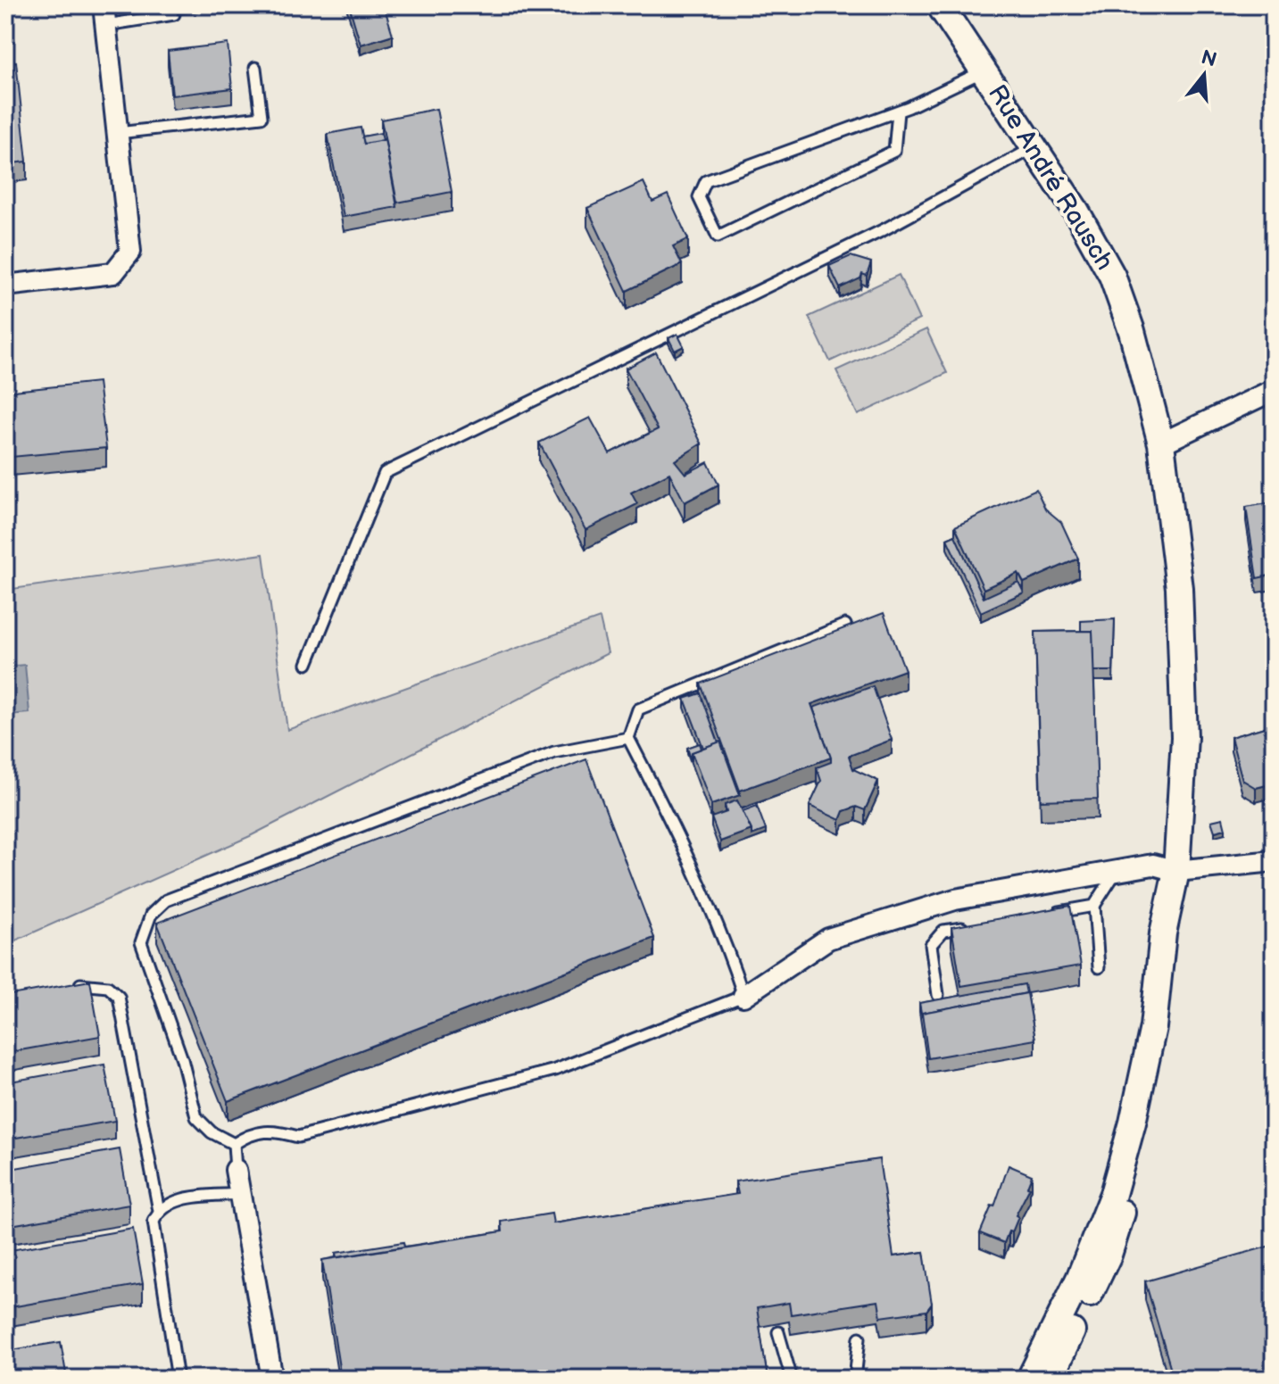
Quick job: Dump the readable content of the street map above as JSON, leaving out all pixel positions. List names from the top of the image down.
{
  "streets": {
    "street": ["Rue André Rausch"]
  },
  "north": "top"
}
